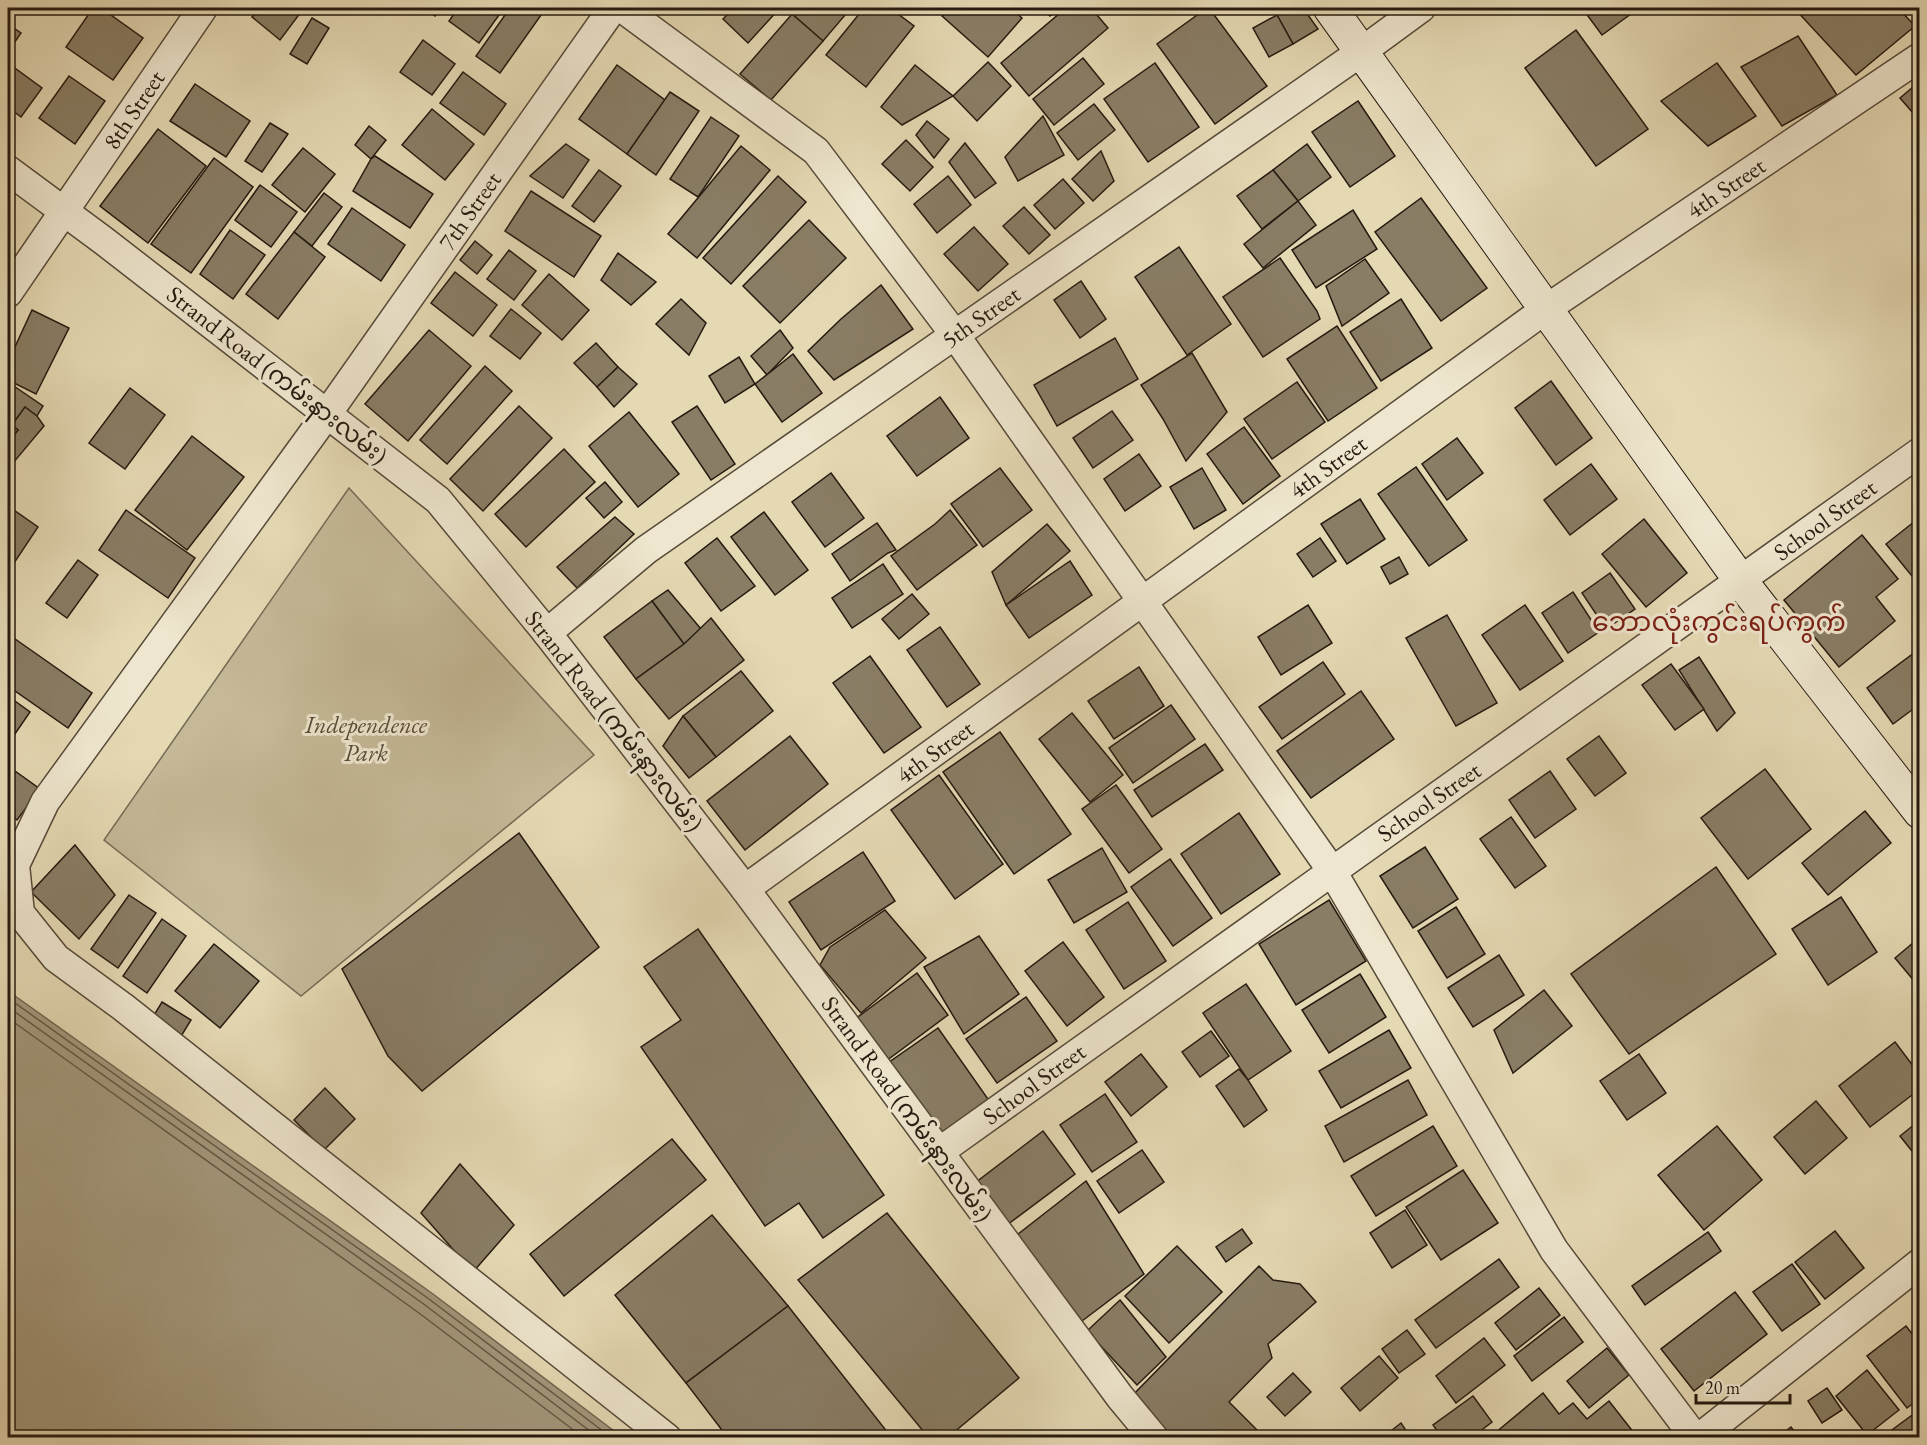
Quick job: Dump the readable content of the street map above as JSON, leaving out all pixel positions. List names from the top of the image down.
{
  "streets": {
    "street": [
      "8th Street",
      "4th Street",
      "7th Street",
      "5th Street",
      "Strand Road (ကမ်းနားလမ်း)",
      "School Street"
    ]
  },
  "crossings": [
    ["8th Street", "Strand Road (ကမ်းနားလမ်း)"],
    ["4th Street", "Strand Road (ကမ်းနားလမ်း)"],
    ["7th Street", "Strand Road (ကမ်းနားလမ်း)"],
    ["5th Street", "Strand Road (ကမ်းနားလမ်း)"],
    ["Strand Road (ကမ်းနားလမ်း)", "School Street"]
  ],
  "districts": ["ဘောလုံးကွင်းရပ်ကွက်"],
  "parks": ["Independence Park"],
  "scale_bar": "20 m"
}
